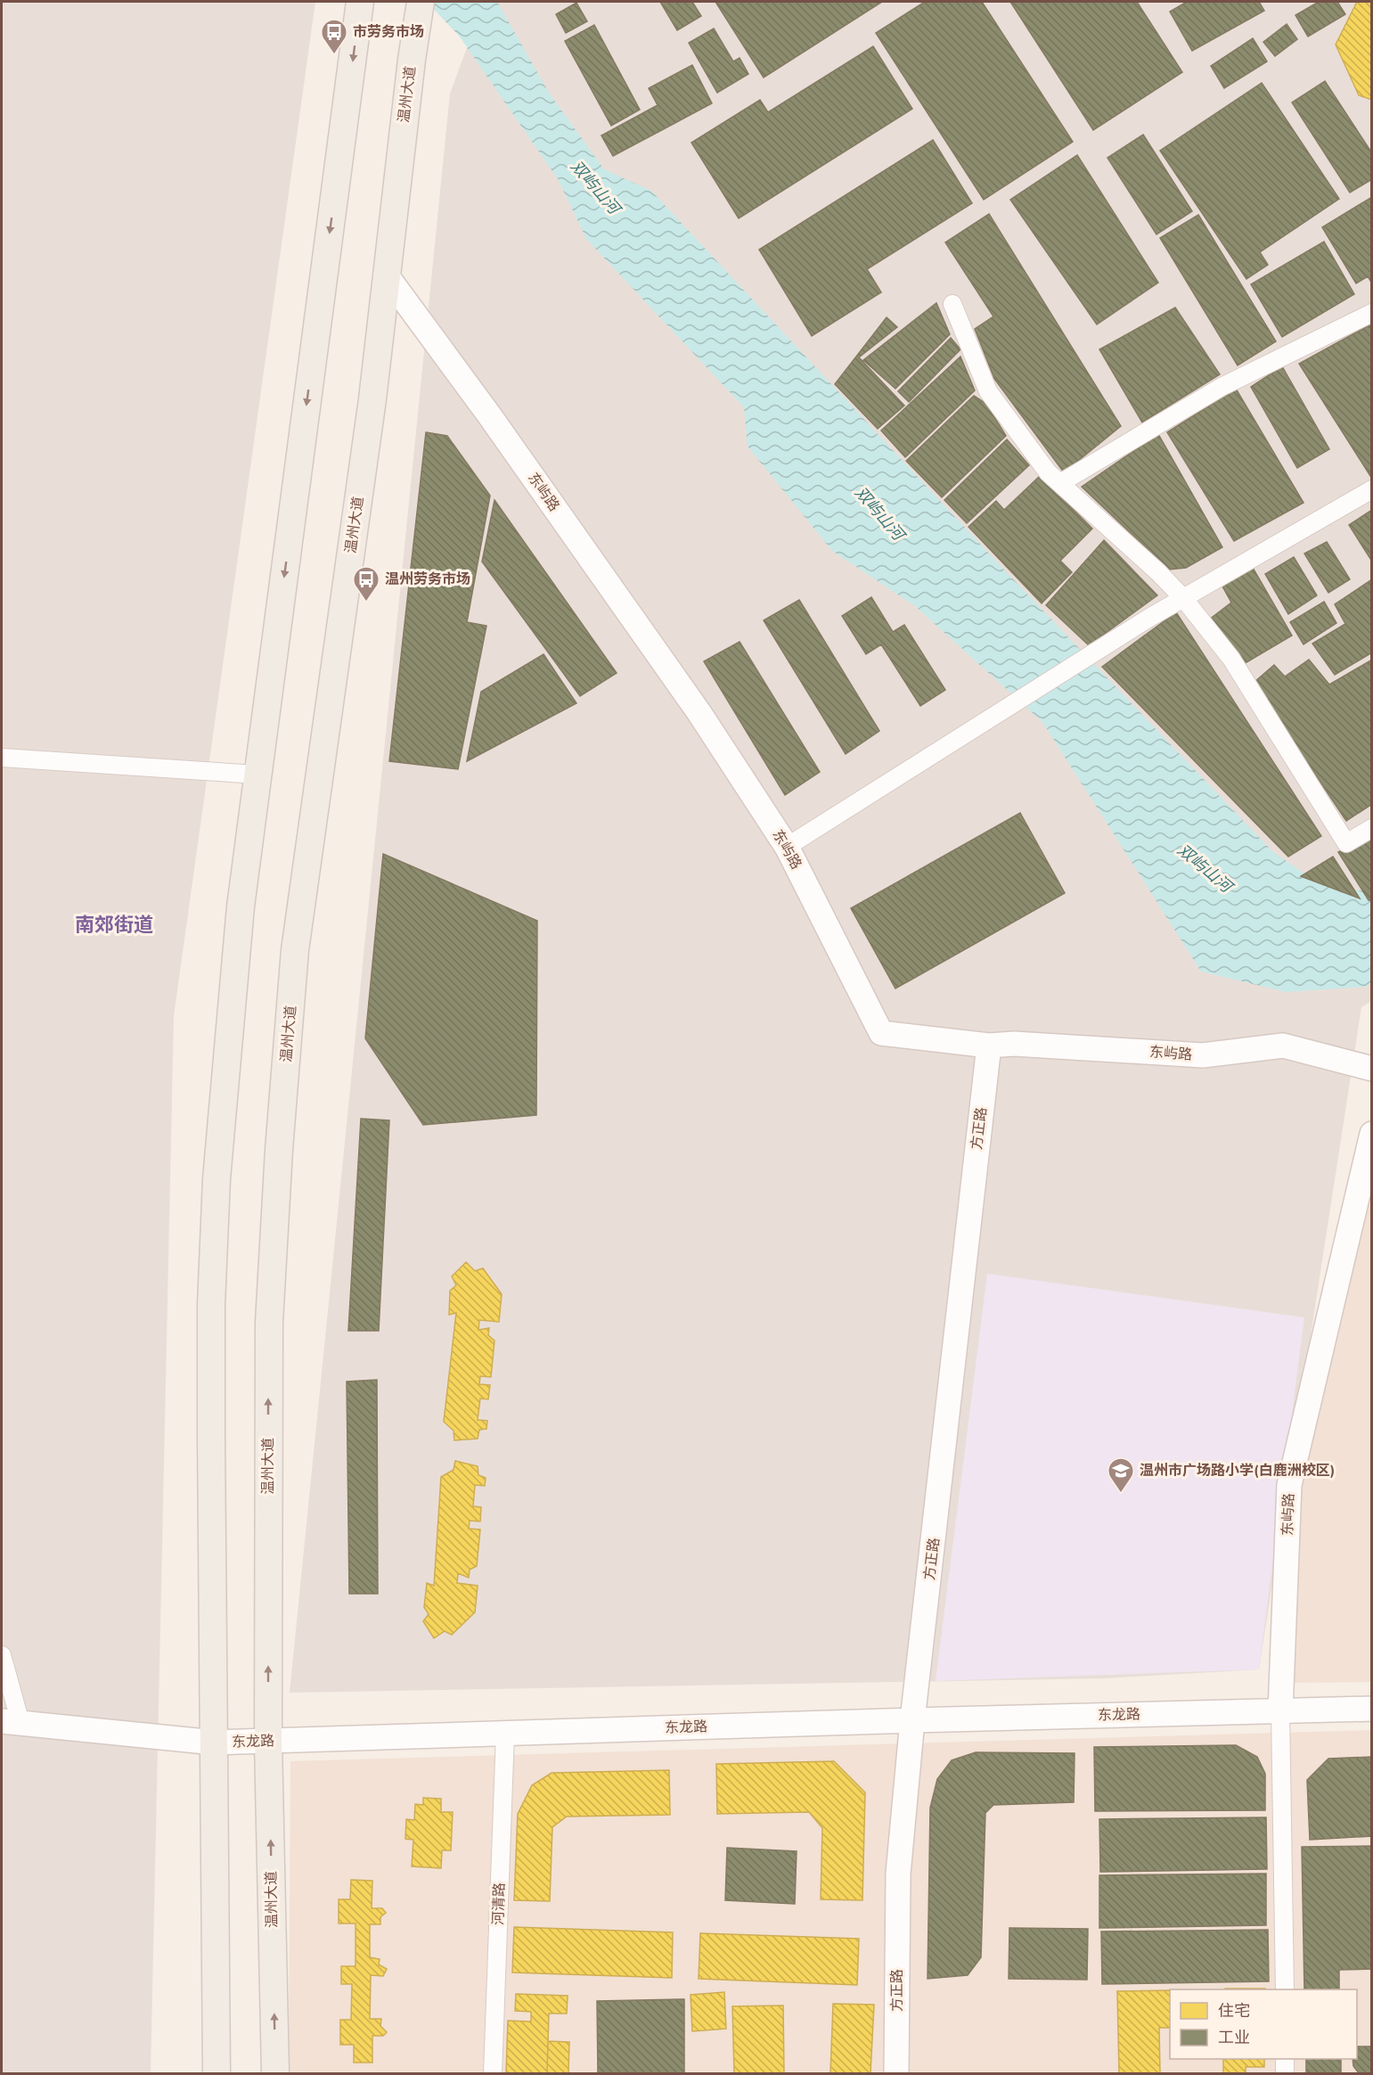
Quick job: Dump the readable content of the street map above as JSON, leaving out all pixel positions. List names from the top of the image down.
{
  "streets": {
    "main road": ["温州大道"],
    "street": [
      "东屿路",
      "方正路",
      "东龙路",
      "河清路"
    ]
  },
  "crossings": [
    ["温州大道", "东屿路"],
    ["温州大道", "东龙路"],
    ["东屿路", "方正路"],
    ["东屿路", "东龙路"],
    ["方正路", "东龙路"],
    ["东龙路", "河清路"]
  ],
  "districts": ["南郊街道"],
  "water": ["双屿山河"],
  "places": {
    "bus stop": ["市劳务市场", "温州劳务市场"],
    "school or university": ["温州市广场路小学(白鹿洲校区)"]
  },
  "legend": ["住宅", "工业"]
}
